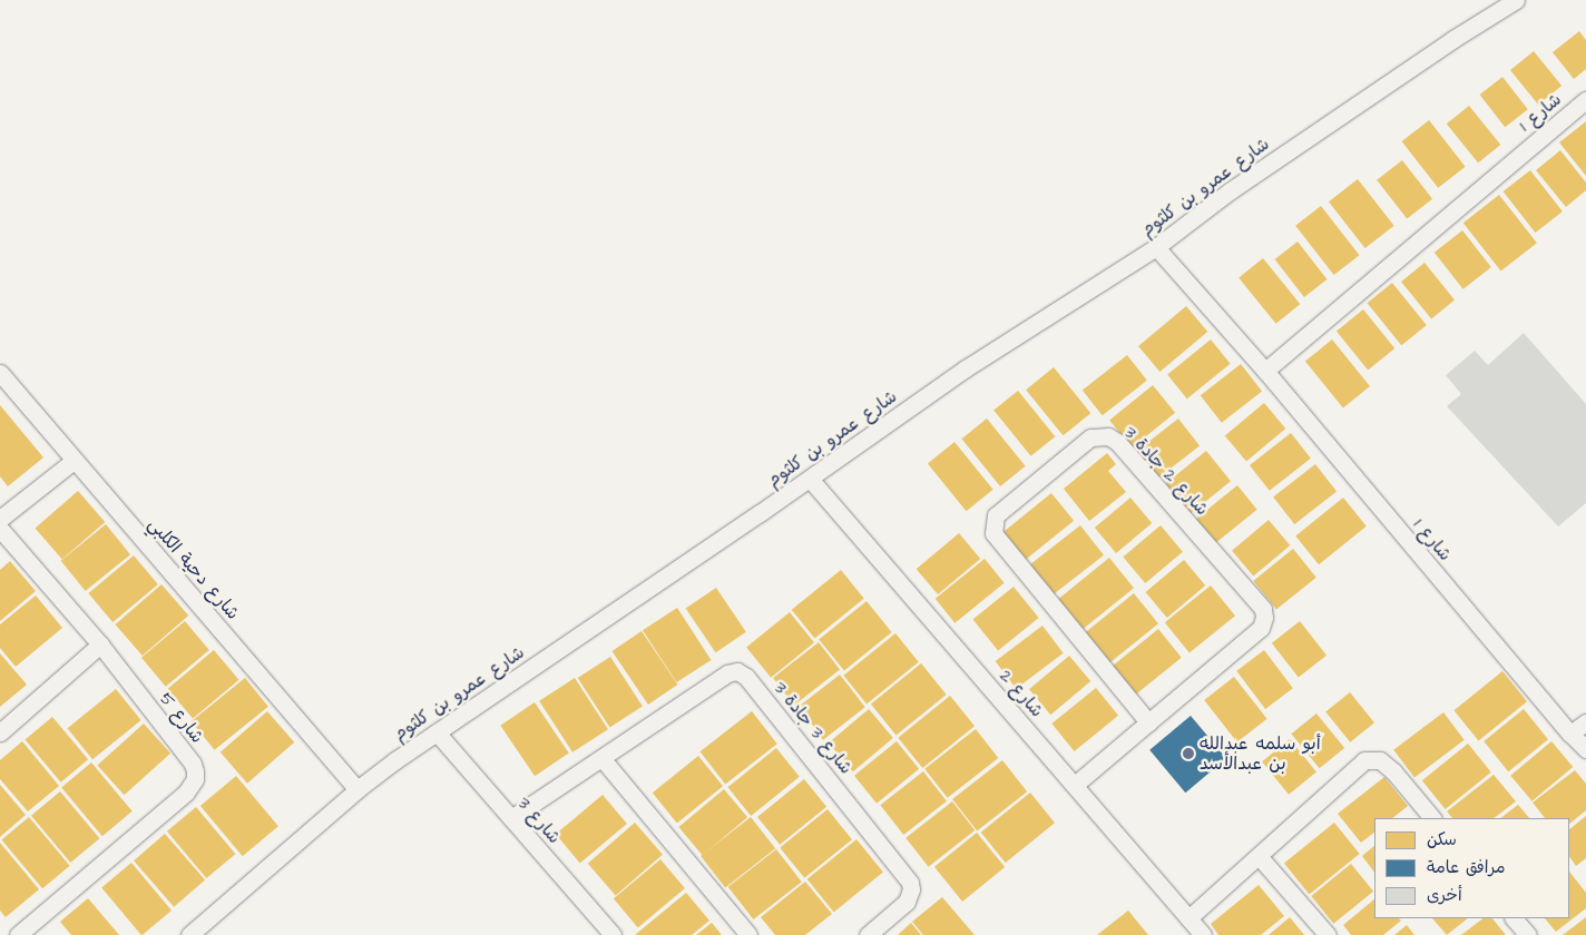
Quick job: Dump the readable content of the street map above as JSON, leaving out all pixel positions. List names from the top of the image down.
{
  "streets": {
    "street": [
      "شارع 1",
      "شارع عمرو بن كلثوم",
      "شارع 2 جادة 3",
      "شارع دحية الكلبي",
      "شارع 2",
      "شارع 5",
      "شارع 3 جادة 3",
      "شارع 3"
    ]
  },
  "crossings": [
    ["شارع 1", "شارع عمرو بن كلثوم"],
    ["شارع عمرو بن كلثوم", "شارع دحية الكلبي"],
    ["شارع عمرو بن كلثوم", "شارع 2"],
    ["شارع عمرو بن كلثوم", "شارع 3"],
    ["شارع 2 جادة 3", "شارع 2"],
    ["شارع 3 جادة 3", "شارع 3"]
  ],
  "places": ["أبو سلمه عبدالله بن عبدالأسد"],
  "legend": ["سكن", "مرافق عامة", "أخرى"]
}
